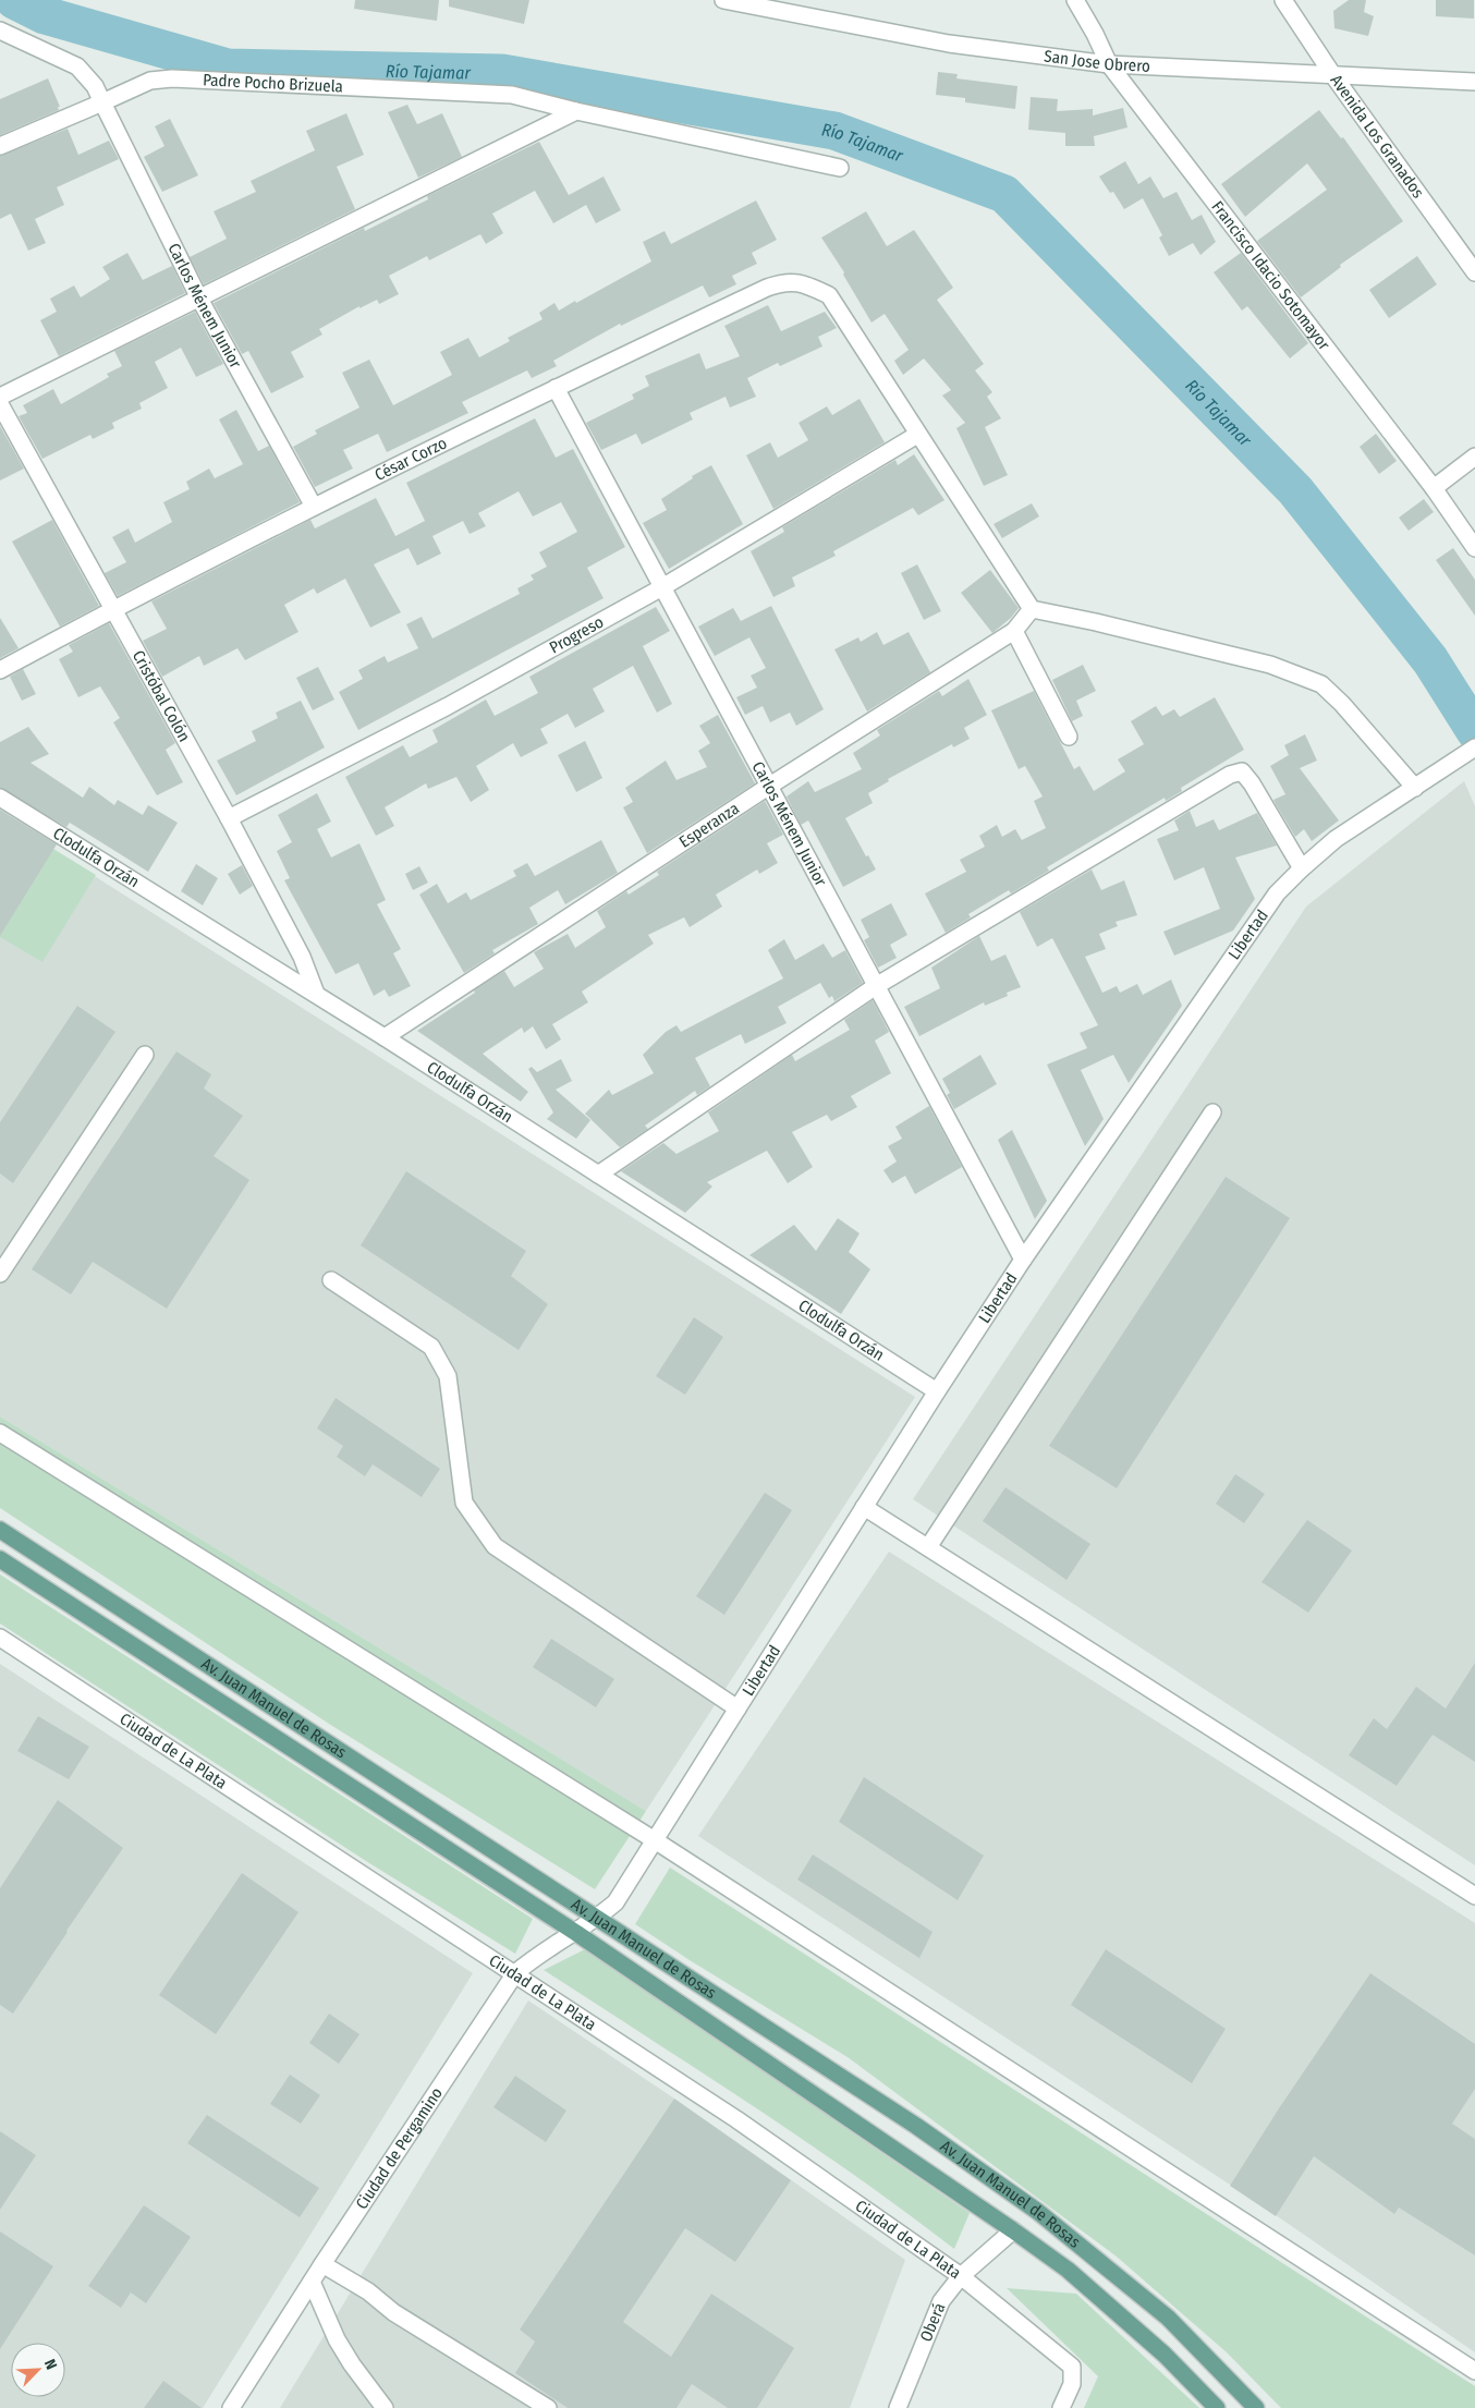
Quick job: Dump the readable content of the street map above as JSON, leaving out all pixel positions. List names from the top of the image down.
{
  "streets": {
    "main road": ["Av. Juan Manuel de Rosas"],
    "street": [
      "San Jose Obrero",
      "Padre Pocho Brizuela",
      "Avenida Los Granados",
      "Francisco Idacio Sotomayor",
      "Carlos Ménem Junior",
      "César Corzo",
      "Progreso",
      "Cristóbal Colón",
      "Esperanza",
      "Clodulfa Orzán",
      "Libertad",
      "Ciudad de La Plata",
      "Ciudad de Pergamino",
      "Oberá"
    ]
  },
  "crossings": [
    ["San Jose Obrero", "Avenida Los Granados"],
    ["San Jose Obrero", "Francisco Idacio Sotomayor"],
    ["Padre Pocho Brizuela", "Carlos Ménem Junior"],
    ["Carlos Ménem Junior", "César Corzo"],
    ["Carlos Ménem Junior", "Progreso"],
    ["Carlos Ménem Junior", "Esperanza"],
    ["Carlos Ménem Junior", "Libertad"],
    ["César Corzo", "Progreso"],
    ["César Corzo", "Cristóbal Colón"],
    ["Progreso", "Cristóbal Colón"],
    ["Cristóbal Colón", "Clodulfa Orzán"],
    ["Esperanza", "Clodulfa Orzán"],
    ["Clodulfa Orzán", "Libertad"],
    ["Libertad", "Av. Juan Manuel de Rosas"],
    ["Libertad", "Ciudad de Pergamino"],
    ["Av. Juan Manuel de Rosas", "Ciudad de Pergamino"],
    ["Av. Juan Manuel de Rosas", "Oberá"],
    ["Ciudad de La Plata", "Ciudad de Pergamino"],
    ["Ciudad de La Plata", "Oberá"]
  ],
  "water": ["Río Tajamar"],
  "north": "top right"
}
